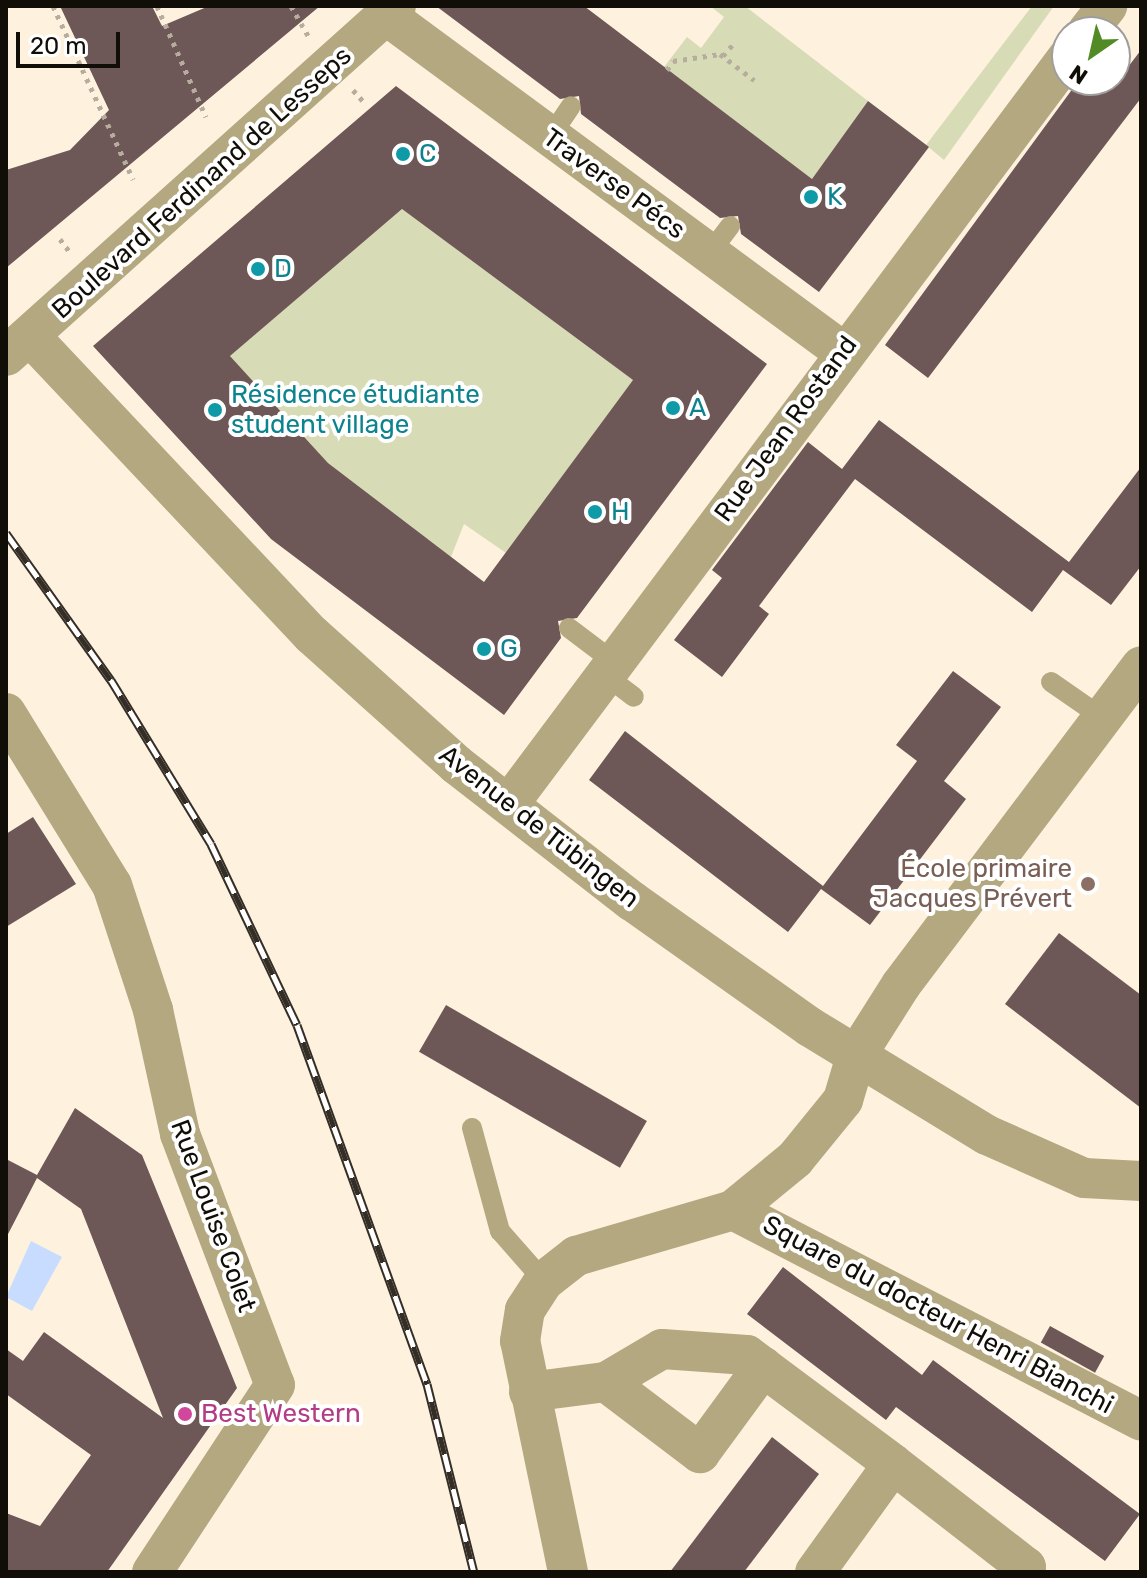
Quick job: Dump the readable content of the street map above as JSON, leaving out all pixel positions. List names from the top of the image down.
{
  "streets": {
    "street": [
      "Boulevard Ferdinand de Lesseps",
      "Traverse Pécs",
      "Rue Jean Rostand",
      "Avenue de Tübingen",
      "Rue Louise Colet",
      "Square du docteur Henri Bianchi"
    ]
  },
  "crossings": [
    ["Boulevard Ferdinand de Lesseps", "Traverse Pécs"],
    ["Boulevard Ferdinand de Lesseps", "Avenue de Tübingen"],
    ["Traverse Pécs", "Rue Jean Rostand"],
    ["Rue Jean Rostand", "Avenue de Tübingen"]
  ],
  "places": [
    "C",
    "K",
    "D",
    "A",
    "Résidence étudiante student village",
    "H",
    "G",
    "École primaire Jacques Prévert",
    "Best Western"
  ],
  "scale_bar": "20 m",
  "north": "bottom left"
}
